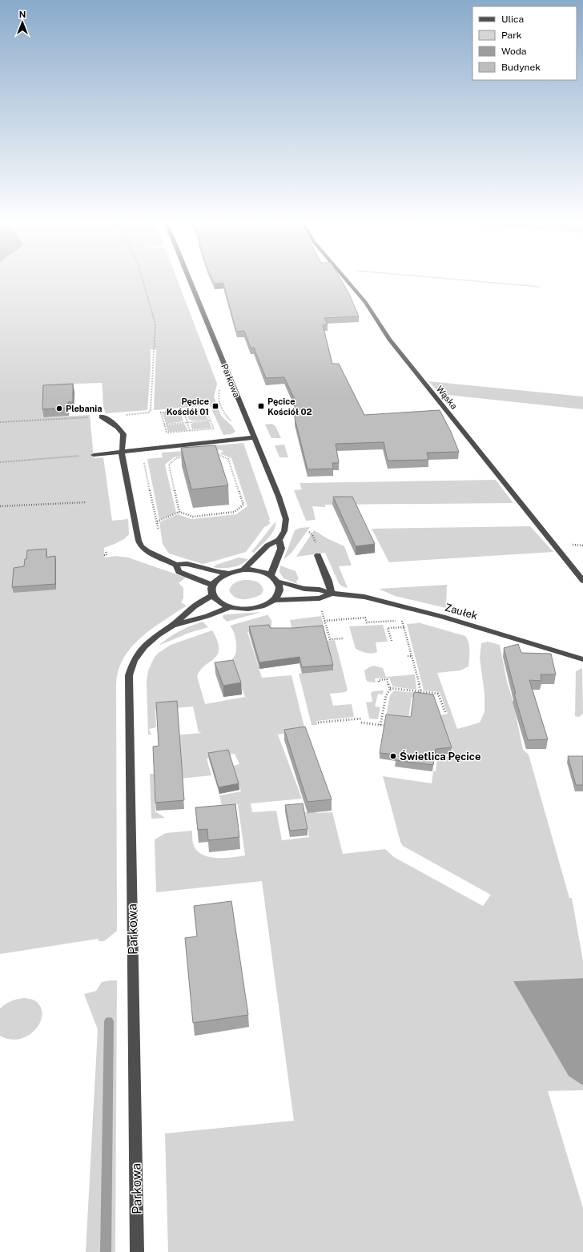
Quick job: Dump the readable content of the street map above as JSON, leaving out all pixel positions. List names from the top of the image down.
{
  "streets": {
    "street": ["Parkowa", "Wąska", "Zaułek"]
  },
  "crossings": [
    ["Parkowa", "Zaułek"]
  ],
  "places": {
    "transit": ["Pęcice Kościół 01", "Pęcice Kościół 02"],
    "other": ["Plebania", "Świetlica Pęcice"]
  },
  "legend": [
    "Ulica",
    "Park",
    "Woda",
    "Budynek"
  ],
  "north": "top"
}
